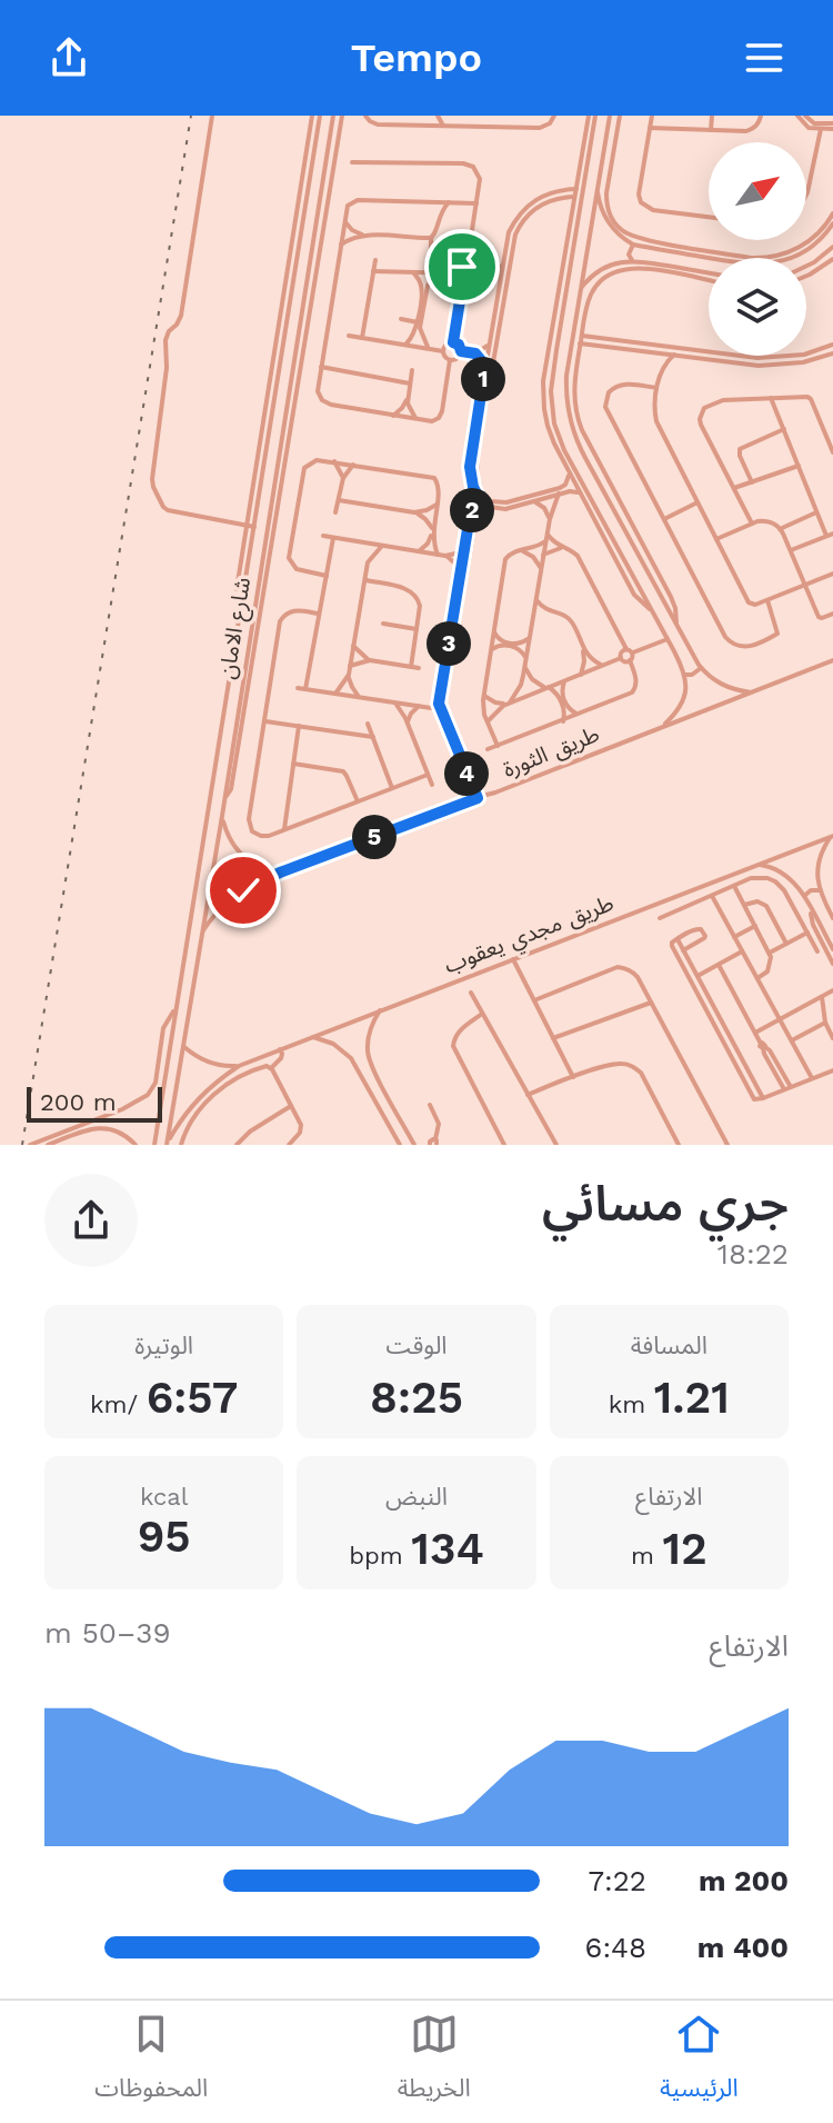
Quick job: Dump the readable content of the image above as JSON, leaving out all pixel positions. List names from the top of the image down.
{
  "streets": {
    "street": ["شارع الامان", "طريق الثورة", "طريق مجدي يعقوب"]
  },
  "crossings": [
    ["شارع الامان", "طريق الثورة"],
    ["شارع الامان", "طريق مجدي يعقوب"]
  ],
  "scale_bar": "200 m",
  "north": "top right",
  "page": {
    "header": "Tempo",
    "pins": [
      "1",
      "2",
      "3",
      "4",
      "5"
    ],
    "scale": "200 m",
    "heading": ["جري مسائي", "18:22"],
    "stats": [
      ["المسافة", "1.21 km"],
      ["الوقت", "8:25"],
      ["الوتيرة", "6:57 /km"],
      ["الارتفاع", "12 m"],
      ["النبض", "134 bpm"],
      ["kcal", "95"]
    ],
    "chart": ["الارتفاع", "39–50 m"],
    "list": [
      {
        "name": "200 m",
        "note": "7:22"
      },
      {
        "name": "400 m",
        "note": "6:48"
      }
    ],
    "tabs": ["الرئيسية", "الخريطة", "المحفوظات"]
  }
}
